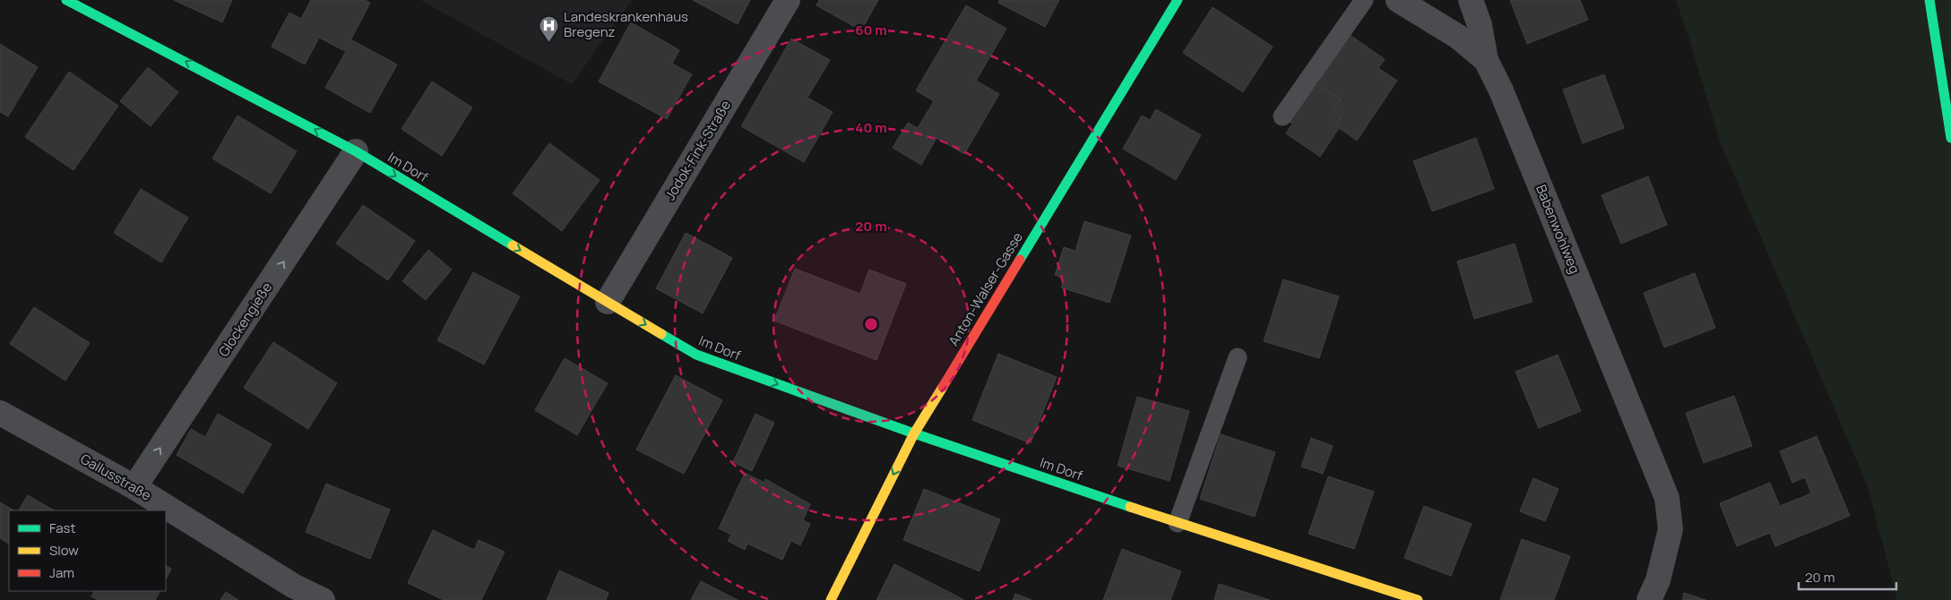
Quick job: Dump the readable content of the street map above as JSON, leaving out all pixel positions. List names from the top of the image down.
{
  "streets": {
    "street": [
      "Jodok-Fink-Straße",
      "Im Dorf",
      "Babenwohlweg",
      "Anton-Walser-Gasse",
      "Glockengieße",
      "Gallusstraße"
    ]
  },
  "crossings": [
    ["Jodok-Fink-Straße", "Im Dorf"],
    ["Im Dorf", "Anton-Walser-Gasse"],
    ["Im Dorf", "Glockengieße"],
    ["Glockengieße", "Gallusstraße"]
  ],
  "one_way": ["Glockengieße"],
  "places": {
    "hospital": ["Landeskrankenhaus Bregenz"]
  },
  "legend": ["Fast", "Slow", "Jam"],
  "scale_bar": "20 m",
  "rings": ["60 m", "40 m", "20 m"]
}
